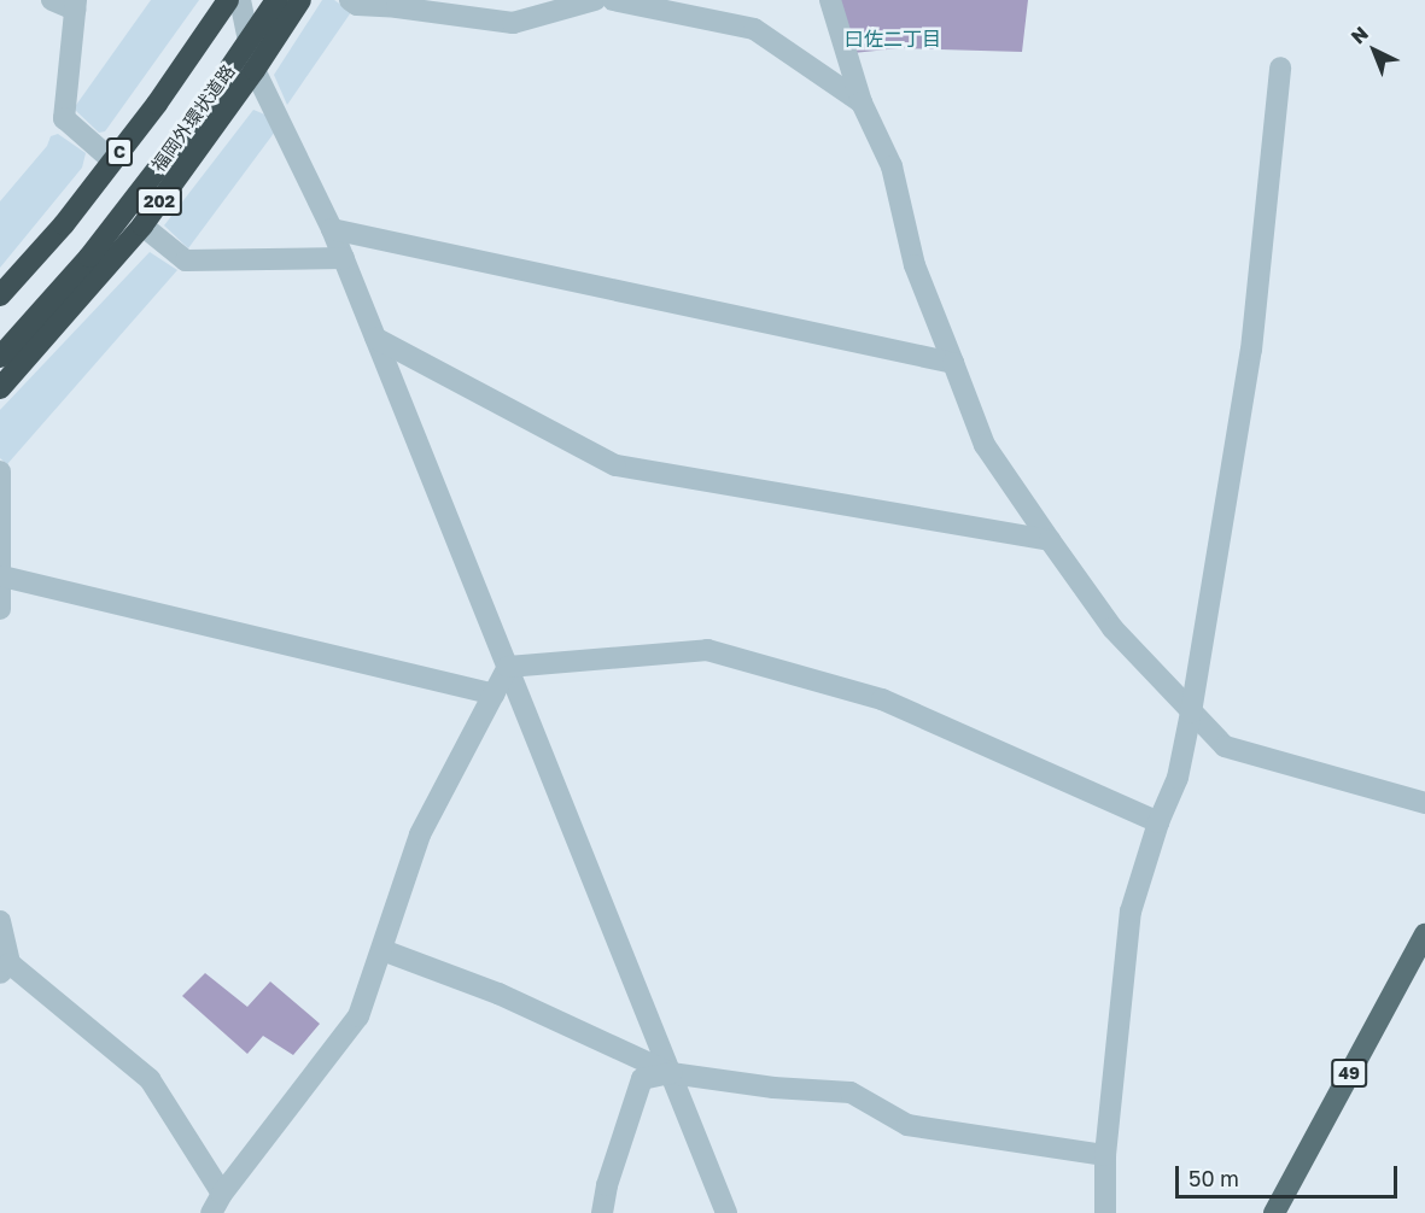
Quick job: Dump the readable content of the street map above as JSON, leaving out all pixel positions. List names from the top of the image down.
{
  "streets": {
    "highway": ["福岡外環状道路", "C", "202"],
    "main road": ["49"]
  },
  "districts": ["曰佐二丁目"],
  "scale_bar": "50 m",
  "north": "top left"
}
